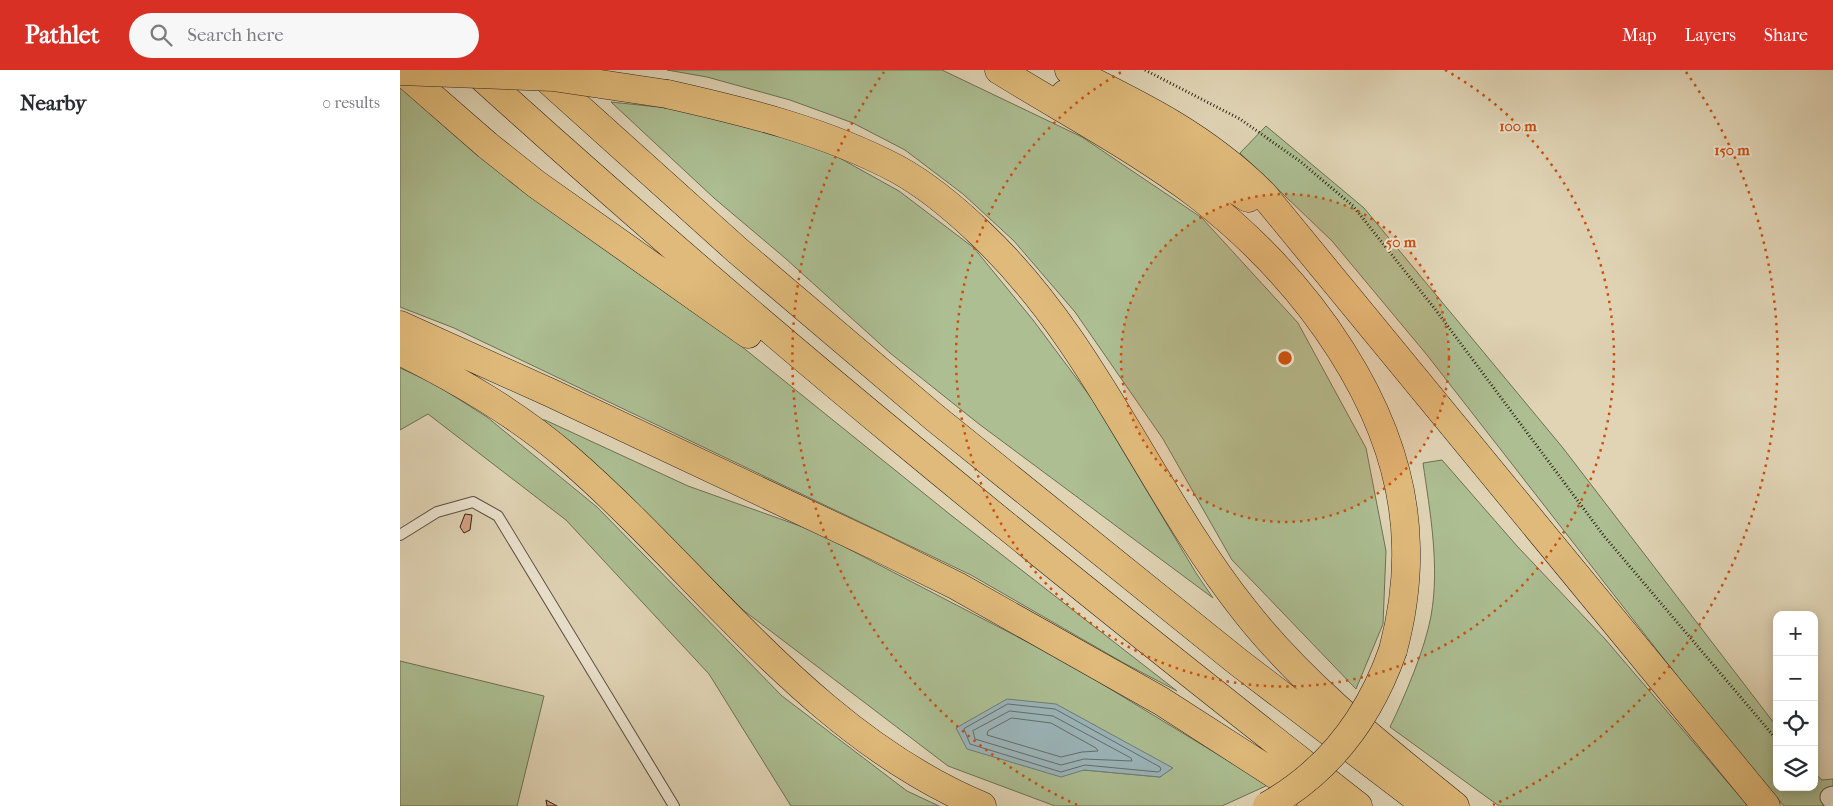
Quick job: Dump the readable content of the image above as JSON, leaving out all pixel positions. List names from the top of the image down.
{
  "page": {
    "header": "Pathlet",
    "search": "Search here",
    "nav": ["Map", "Layers", "Share"],
    "heading": ["Nearby", "0 results"],
    "map_buttons": ["+", "−"]
  },
  "rings": ["100 m", "150 m", "50 m"]
}
